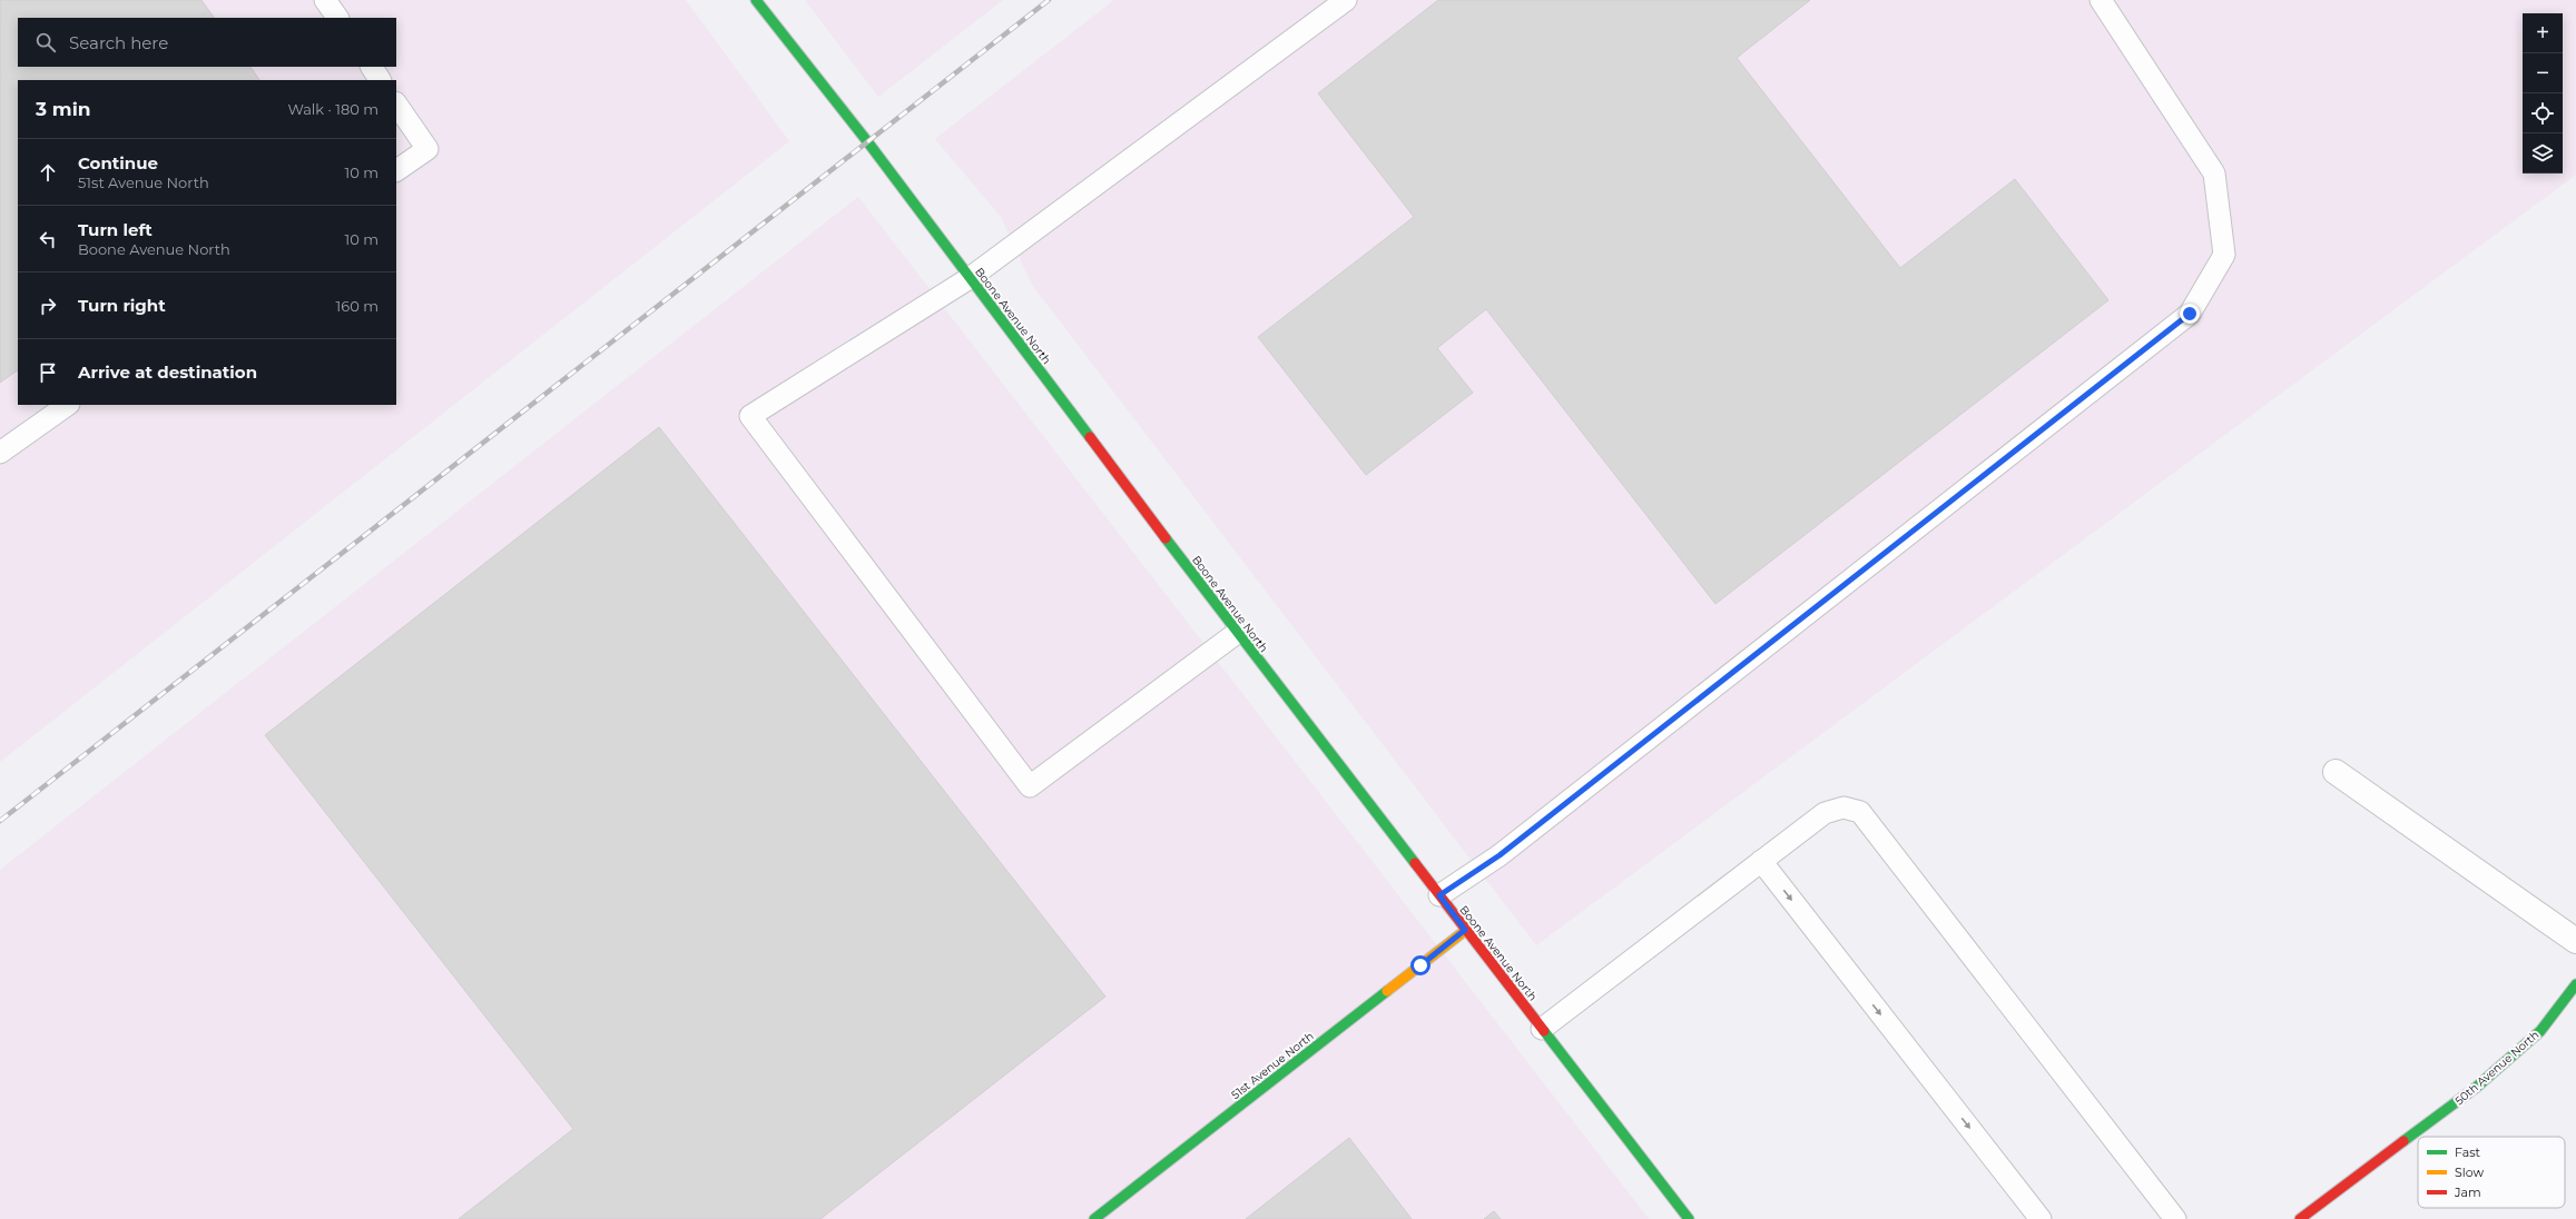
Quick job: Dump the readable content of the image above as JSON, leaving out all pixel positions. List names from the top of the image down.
{
  "streets": {
    "street": ["Boone Avenue North", "51st Avenue North", "50th Avenue North"]
  },
  "crossings": [
    ["Boone Avenue North", "51st Avenue North"]
  ],
  "legend": ["Fast", "Slow", "Jam"],
  "page": {
    "map_buttons": ["+", "−"],
    "search": "Search here",
    "heading": ["3 min", "Walk · 180 m"],
    "list": [
      ["Continue", "51st Avenue North", "10 m"],
      ["Turn left", "Boone Avenue North", "10 m"],
      ["Turn right", "160 m"],
      "Arrive at destination"
    ]
  }
}
